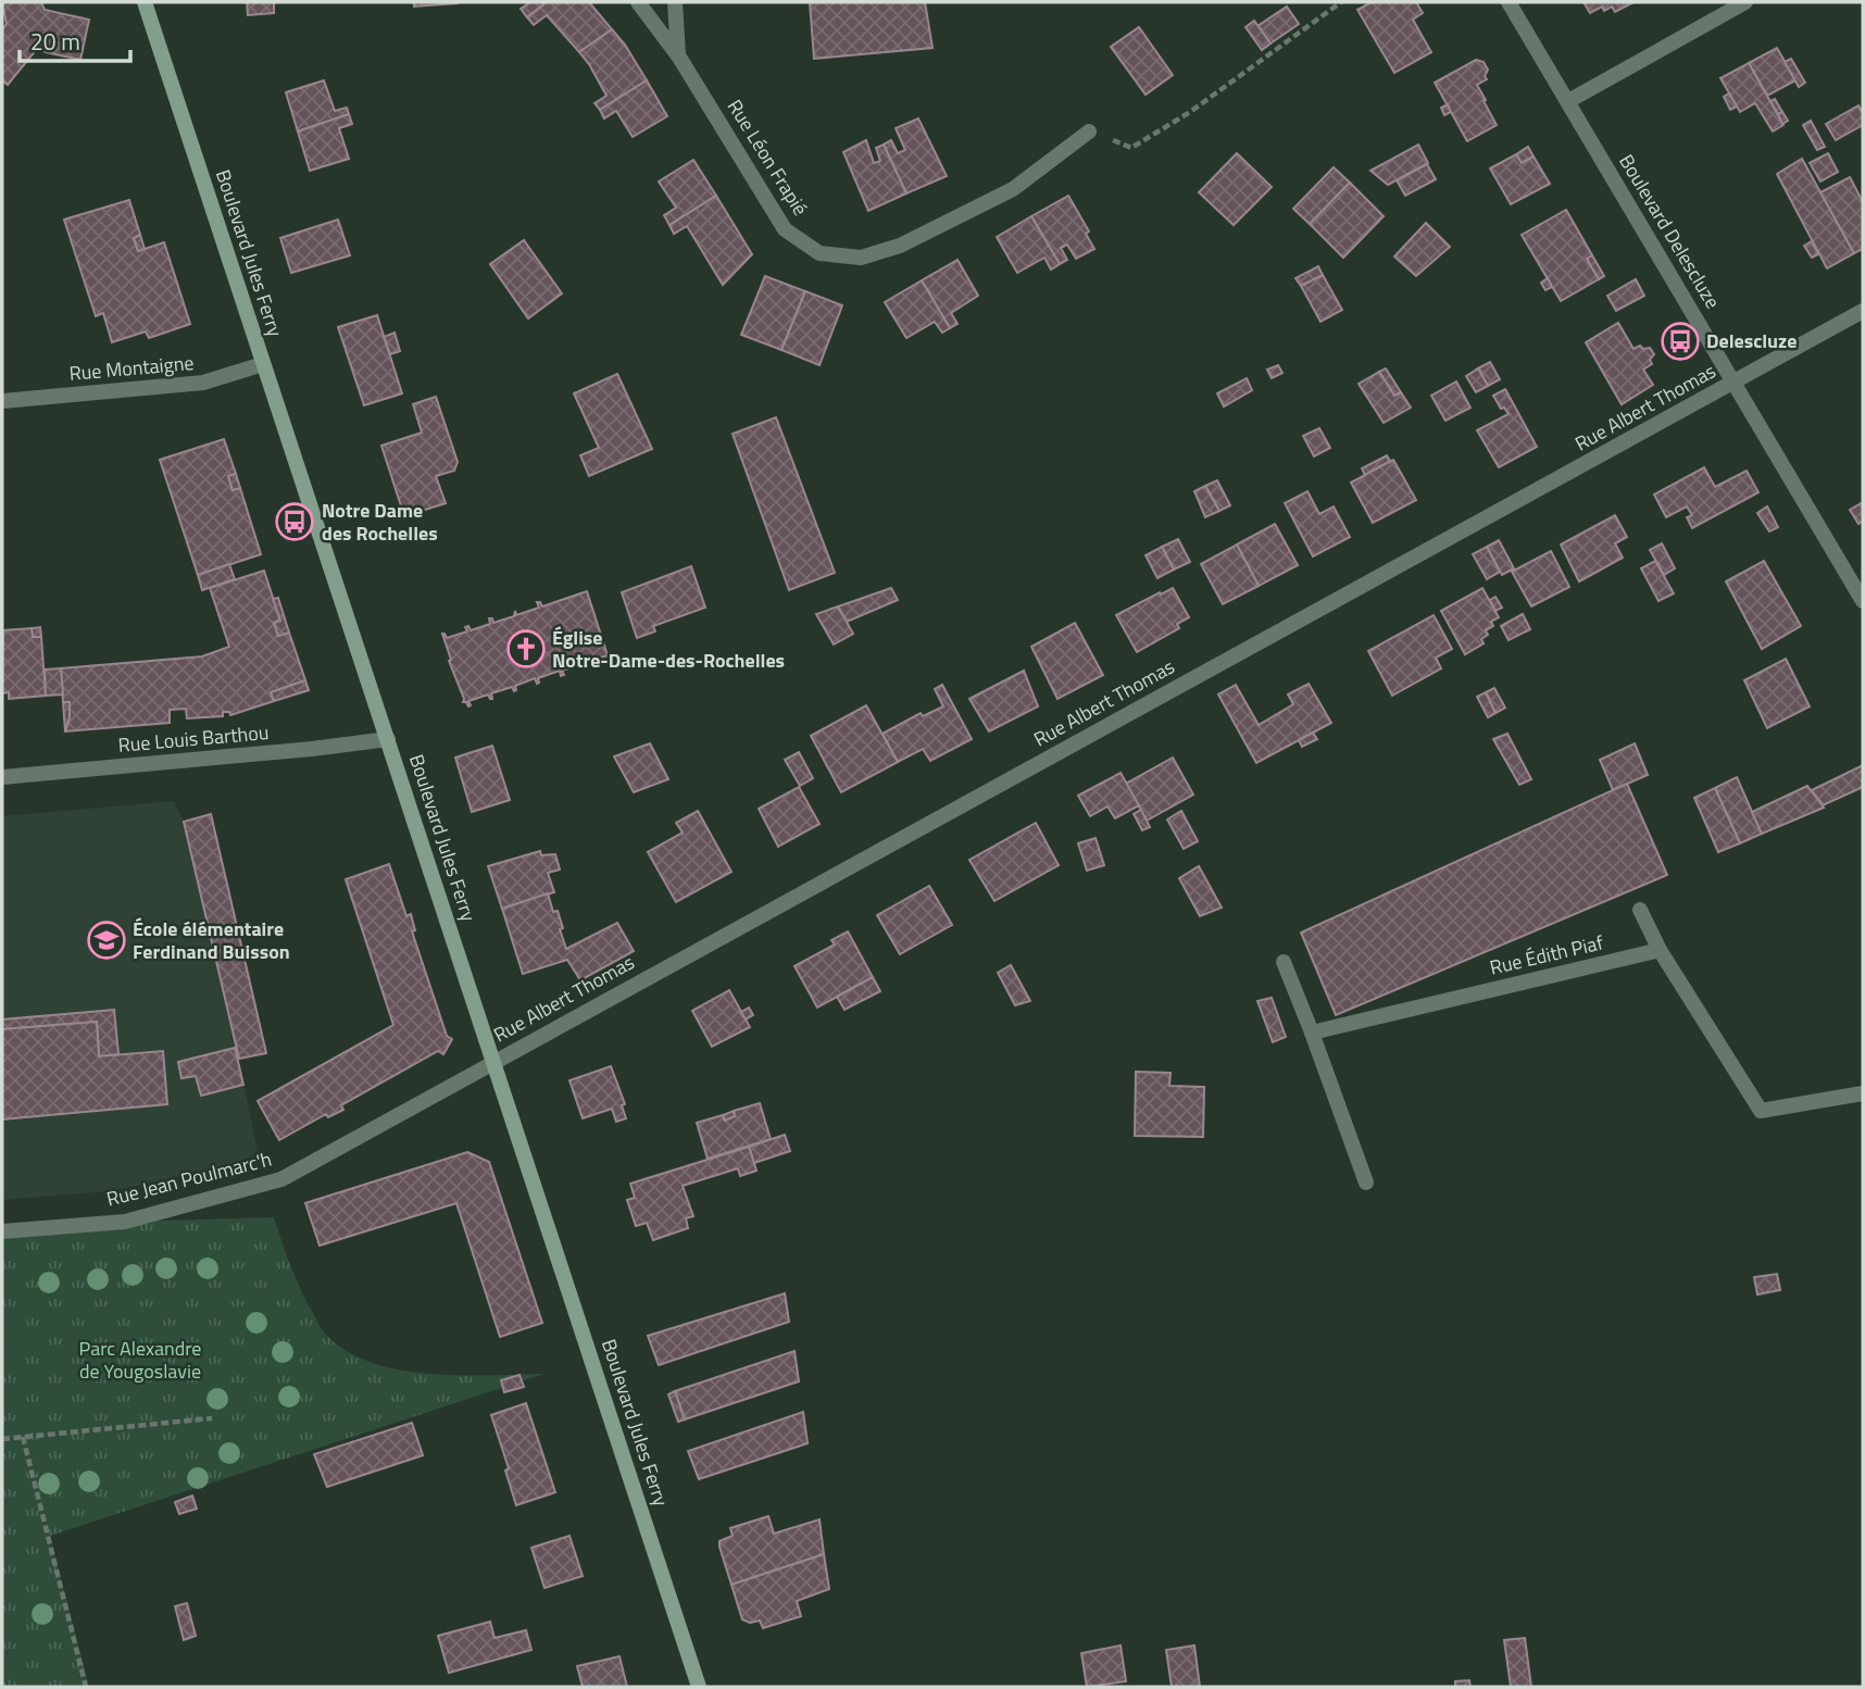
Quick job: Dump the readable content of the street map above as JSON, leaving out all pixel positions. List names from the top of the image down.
{
  "streets": {
    "street": [
      "Rue Léon Frapié",
      "Boulevard Delescluze",
      "Boulevard Jules Ferry",
      "Rue Montaigne",
      "Rue Albert Thomas",
      "Rue Louis Barthou",
      "Rue Édith Piaf",
      "Rue Jean Poulmarc'h"
    ]
  },
  "crossings": [
    ["Boulevard Delescluze", "Rue Albert Thomas"],
    ["Boulevard Jules Ferry", "Rue Montaigne"],
    ["Boulevard Jules Ferry", "Rue Albert Thomas"],
    ["Boulevard Jules Ferry", "Rue Louis Barthou"],
    ["Boulevard Jules Ferry", "Rue Jean Poulmarc'h"],
    ["Rue Albert Thomas", "Rue Jean Poulmarc'h"]
  ],
  "parks": ["Parc Alexandre de Yougoslavie"],
  "places": {
    "bus stop": ["Delescluze", "Notre Dame des Rochelles"],
    "church": ["Église Notre-Dame-des-Rochelles"],
    "school or university": ["École élémentaire Ferdinand Buisson"]
  },
  "scale_bar": "20 m"
}
